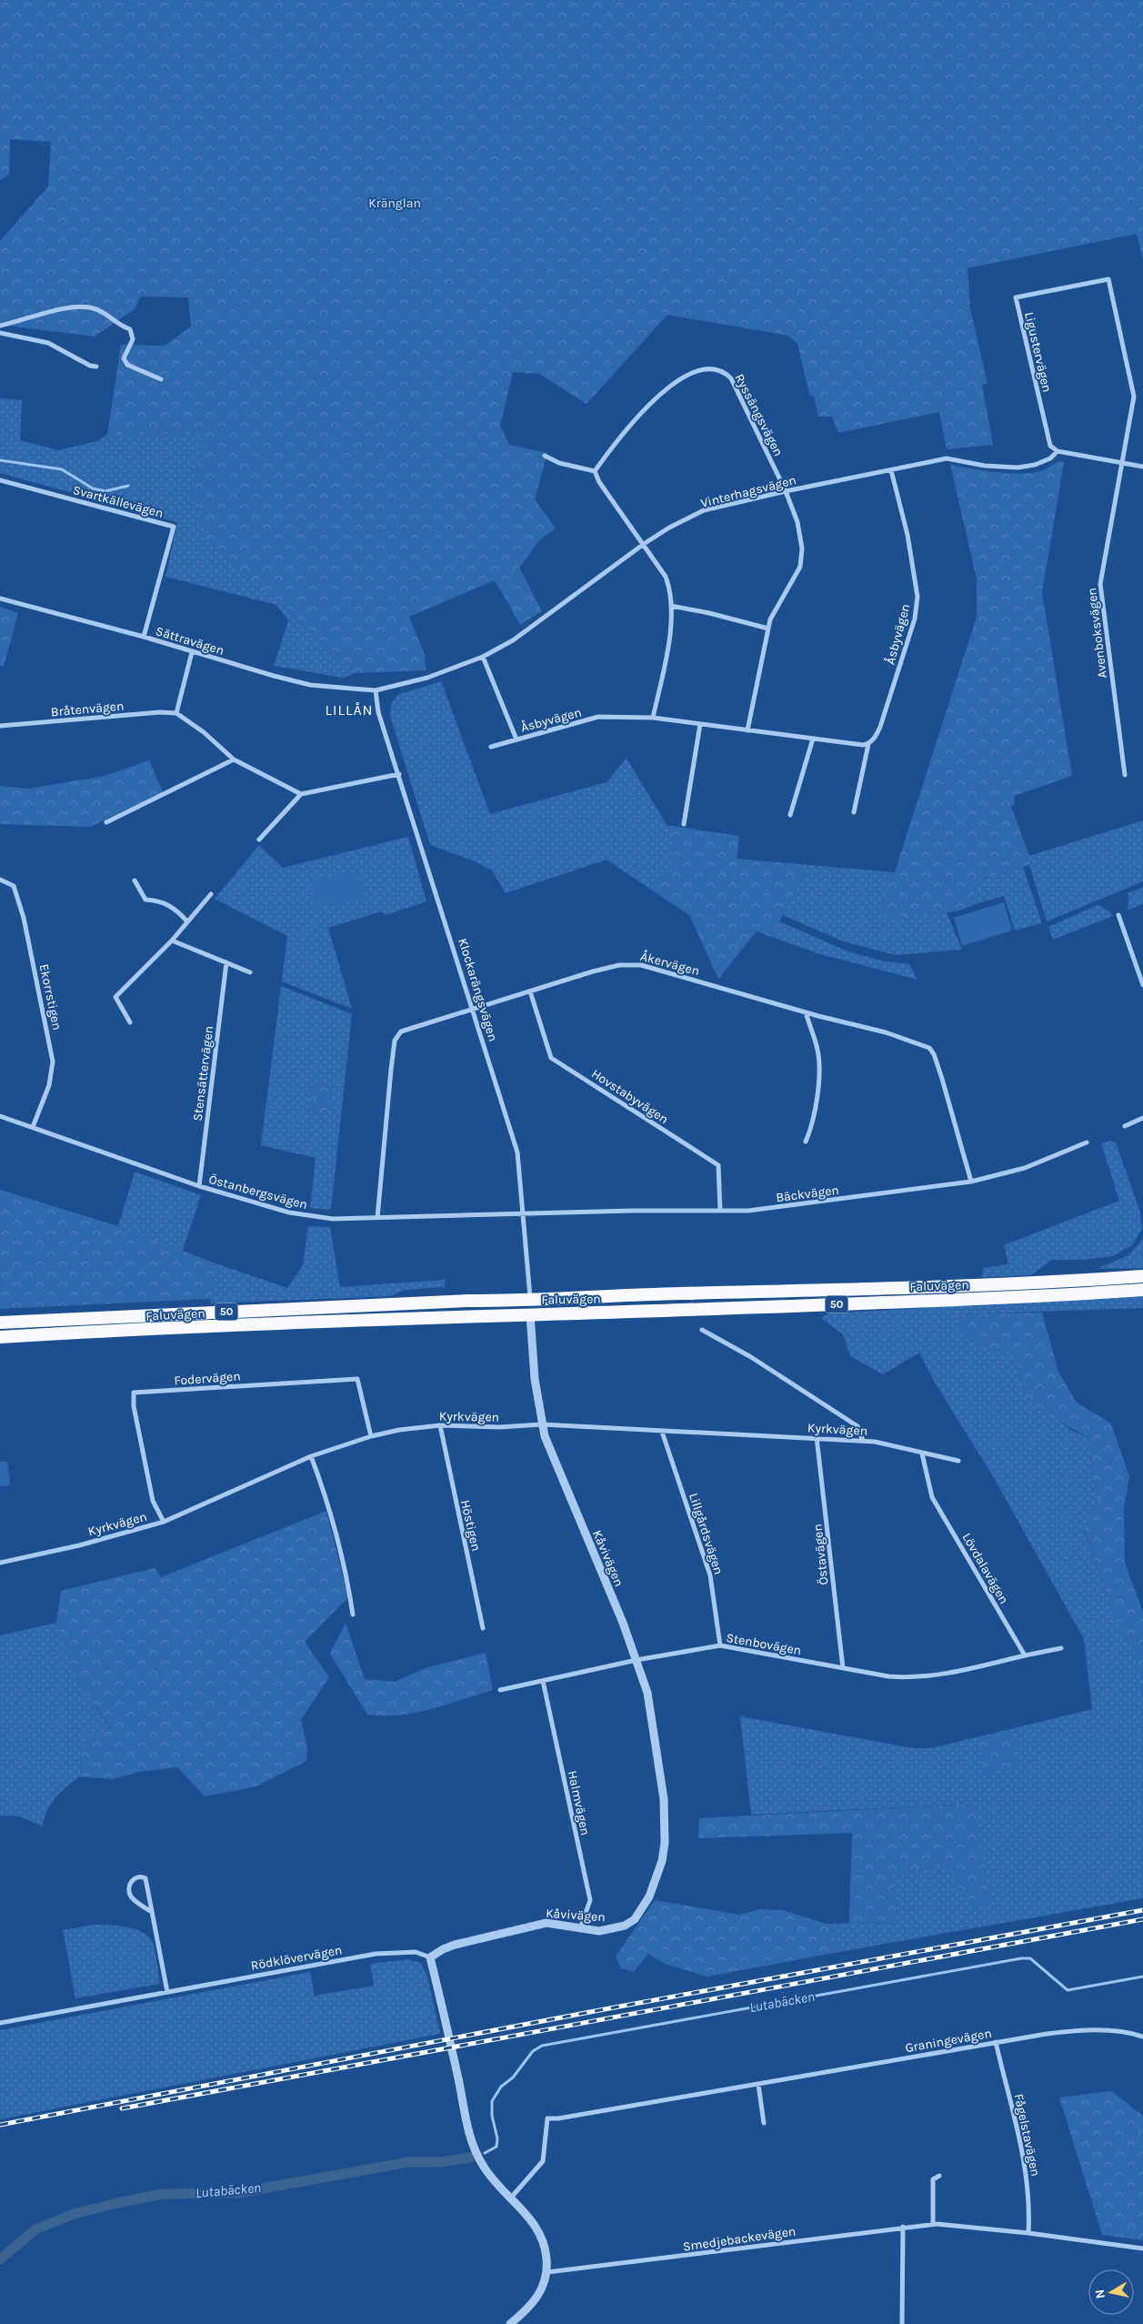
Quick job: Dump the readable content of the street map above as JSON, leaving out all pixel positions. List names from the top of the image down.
{
  "streets": {
    "highway": ["Faluvägen", "50"],
    "street": [
      "Ligustervägen",
      "Ryssängsvägen",
      "Vinterhagsvägen",
      "Svartkällevägen",
      "Avenboksvägen",
      "Åsbyvägen",
      "Sättravägen",
      "Bråtenvägen",
      "Åkervägen",
      "Klockarängsvägen",
      "Ekorrstigen",
      "Stensättervägen",
      "Hovstabyvägen",
      "Östanbergsvägen",
      "Bäckvägen",
      "Fodervägen",
      "Kyrkvägen",
      "Höstigen",
      "Lillgårdsvägen",
      "Östavägen",
      "Kåvivägen",
      "Lövdalavägen",
      "Stenbovägen",
      "Halmvägen",
      "Rödklövervägen",
      "Graningevägen",
      "Fågelstavägen",
      "Smedjebackevägen"
    ]
  },
  "crossings": [
    ["Ligustervägen", "Vinterhagsvägen"],
    ["Ligustervägen", "Avenboksvägen"],
    ["Ryssängsvägen", "Vinterhagsvägen"],
    ["Ryssängsvägen", "Åsbyvägen"],
    ["Vinterhagsvägen", "Åsbyvägen"],
    ["Vinterhagsvägen", "Sättravägen"],
    ["Vinterhagsvägen", "Klockarängsvägen"],
    ["Svartkällevägen", "Sättravägen"],
    ["Sättravägen", "Klockarängsvägen"],
    ["Åkervägen", "Klockarängsvägen"],
    ["Åkervägen", "Hovstabyvägen"],
    ["Åkervägen", "Östanbergsvägen"],
    ["Åkervägen", "Bäckvägen"],
    ["Klockarängsvägen", "Östanbergsvägen"],
    ["Klockarängsvägen", "Bäckvägen"],
    ["Klockarängsvägen", "Faluvägen"],
    ["Ekorrstigen", "Östanbergsvägen"],
    ["Stensättervägen", "Östanbergsvägen"],
    ["Hovstabyvägen", "Bäckvägen"],
    ["Östanbergsvägen", "Bäckvägen"],
    ["Faluvägen", "Kåvivägen"],
    ["Fodervägen", "Kyrkvägen"],
    ["Kyrkvägen", "Höstigen"],
    ["Kyrkvägen", "Lillgårdsvägen"],
    ["Kyrkvägen", "Östavägen"],
    ["Kyrkvägen", "Kåvivägen"],
    ["Kyrkvägen", "Lövdalavägen"],
    ["Lillgårdsvägen", "Stenbovägen"],
    ["Östavägen", "Stenbovägen"],
    ["Kåvivägen", "Stenbovägen"],
    ["Kåvivägen", "Halmvägen"],
    ["Kåvivägen", "Rödklövervägen"],
    ["Lövdalavägen", "Stenbovägen"],
    ["Stenbovägen", "Halmvägen"],
    ["Graningevägen", "Fågelstavägen"],
    ["Fågelstavägen", "Smedjebackevägen"]
  ],
  "districts": ["LILLÅN"],
  "water": ["Lutabäcken"],
  "parks": ["Kränglan"],
  "north": "left"
}
